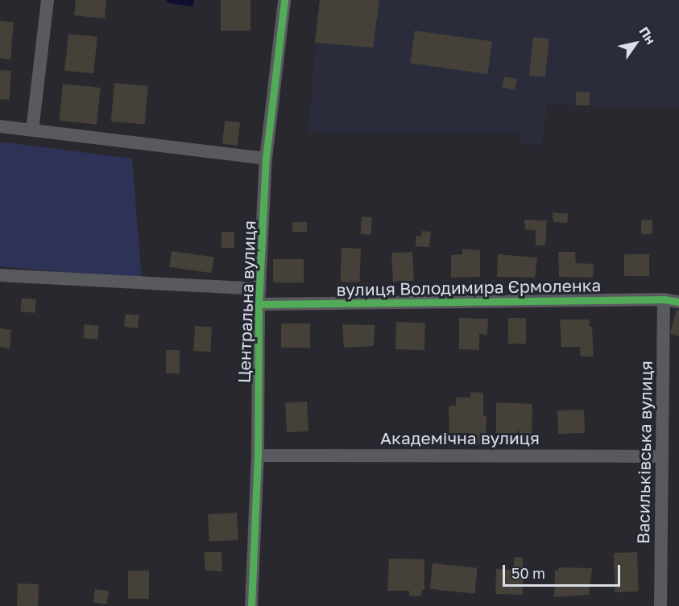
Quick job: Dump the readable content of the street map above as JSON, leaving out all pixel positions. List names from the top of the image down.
{
  "streets": {
    "street": [
      "вулиця Володимира Єрмоленка",
      "Центральна вулиця",
      "Академічна вулиця",
      "Васильківська вулиця"
    ]
  },
  "crossings": [
    ["вулиця Володимира Єрмоленка", "Центральна вулиця"],
    ["вулиця Володимира Єрмоленка", "Васильківська вулиця"],
    ["Центральна вулиця", "Академічна вулиця"],
    ["Академічна вулиця", "Васильківська вулиця"]
  ],
  "scale_bar": "50 m",
  "north": "top right"
}
